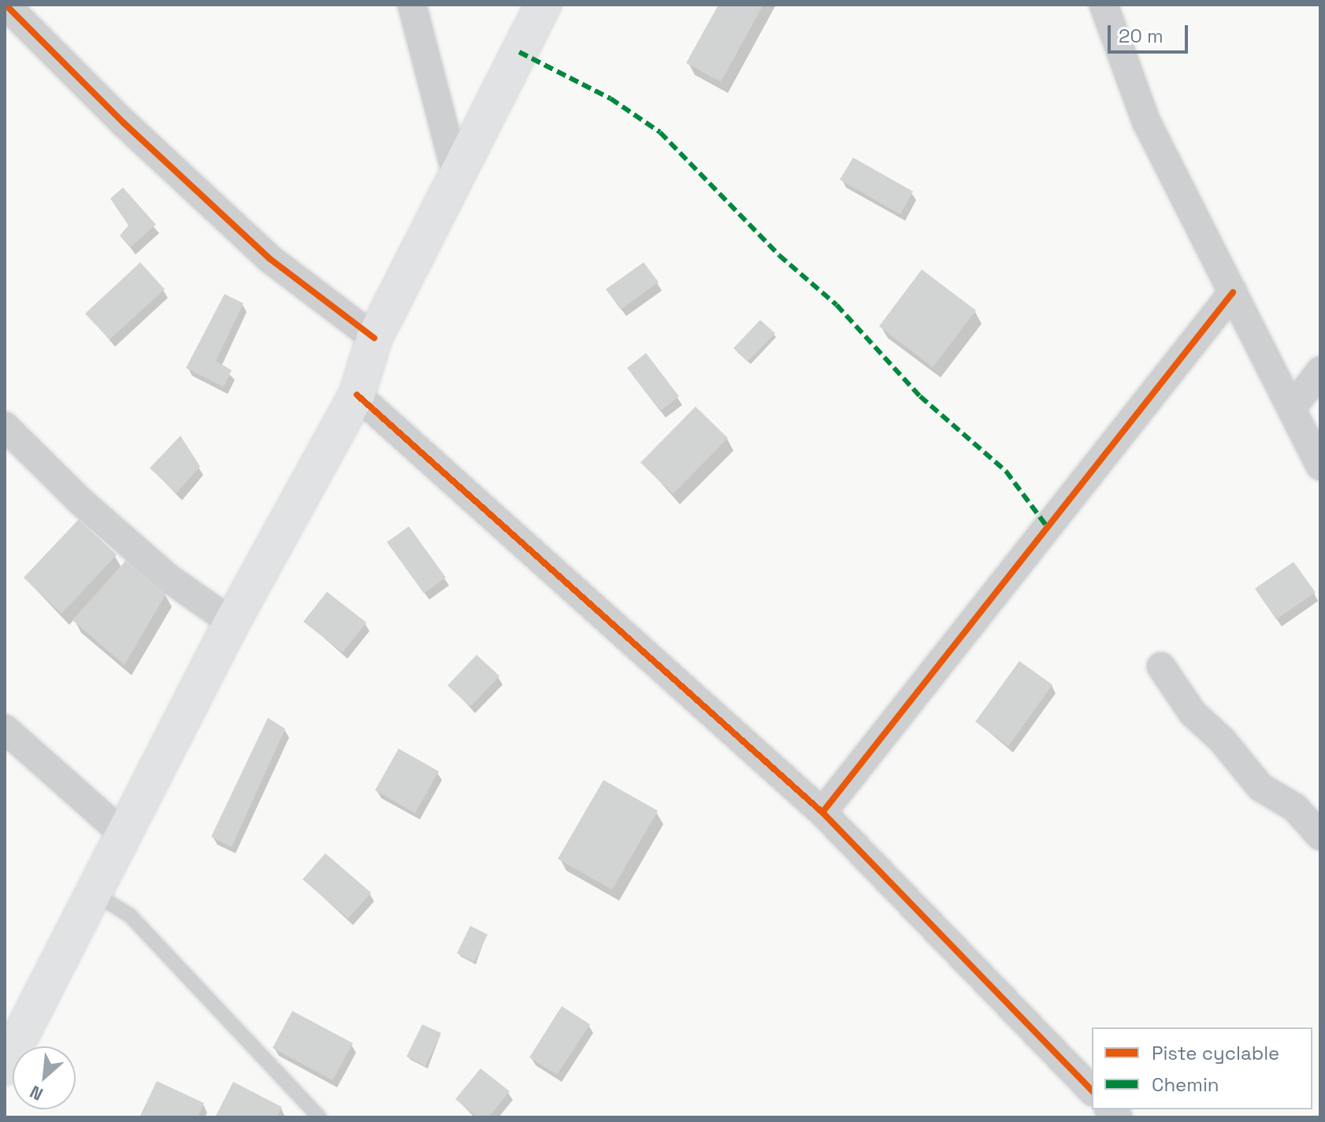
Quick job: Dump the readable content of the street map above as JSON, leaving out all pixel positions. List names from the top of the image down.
{
  "legend": ["Piste cyclable", "Chemin"],
  "scale_bar": "20 m",
  "north": "bottom left"
}
